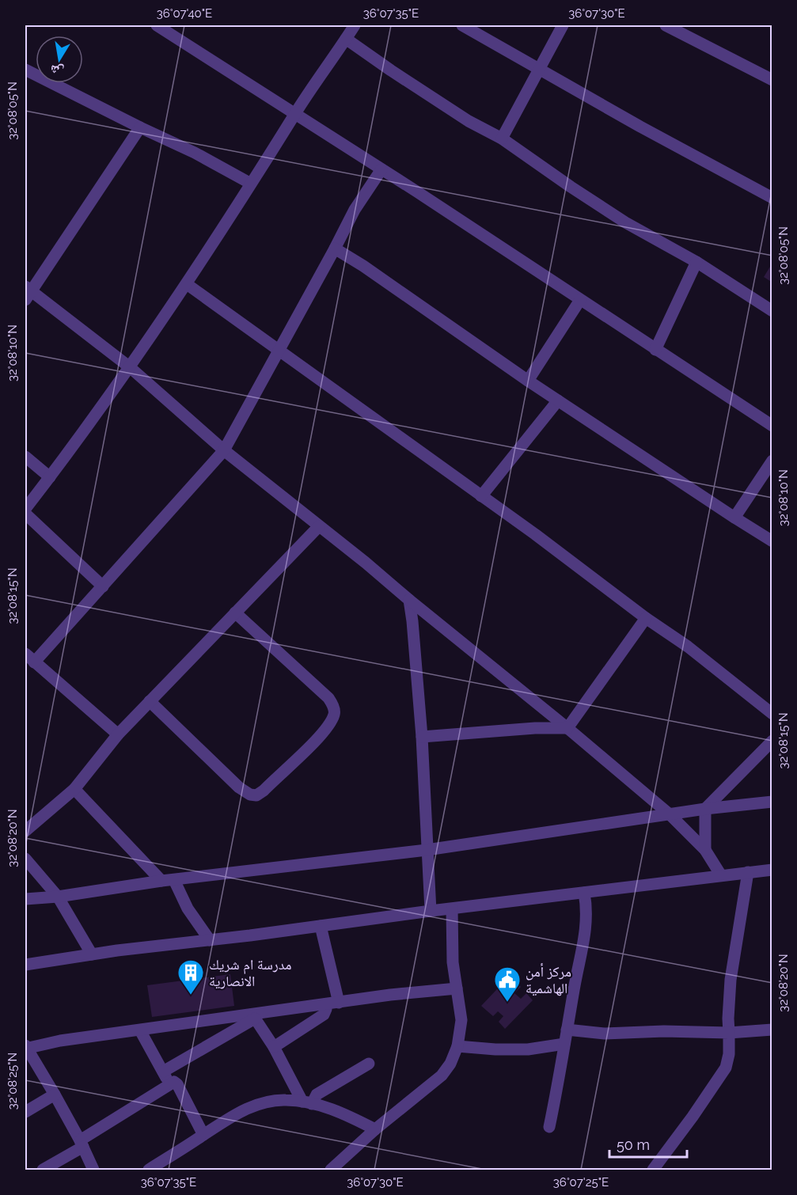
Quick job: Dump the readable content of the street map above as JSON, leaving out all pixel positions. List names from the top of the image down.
{
  "places": {
    "building": ["مدرسة ام شريك الانصارية"],
    "public building": ["مركز أمن الهاشمية"]
  },
  "scale_bar": "50 m",
  "north": "bottom",
  "coordinates": [
    "36°07'40\"E",
    "36°07'35\"E",
    "36°07'30\"E",
    "32°08'05\"N",
    "32°08'10\"N",
    "32°08'15\"N",
    "32°08'20\"N",
    "32°08'25\"N",
    "36°07'25\"E"
  ]
}
